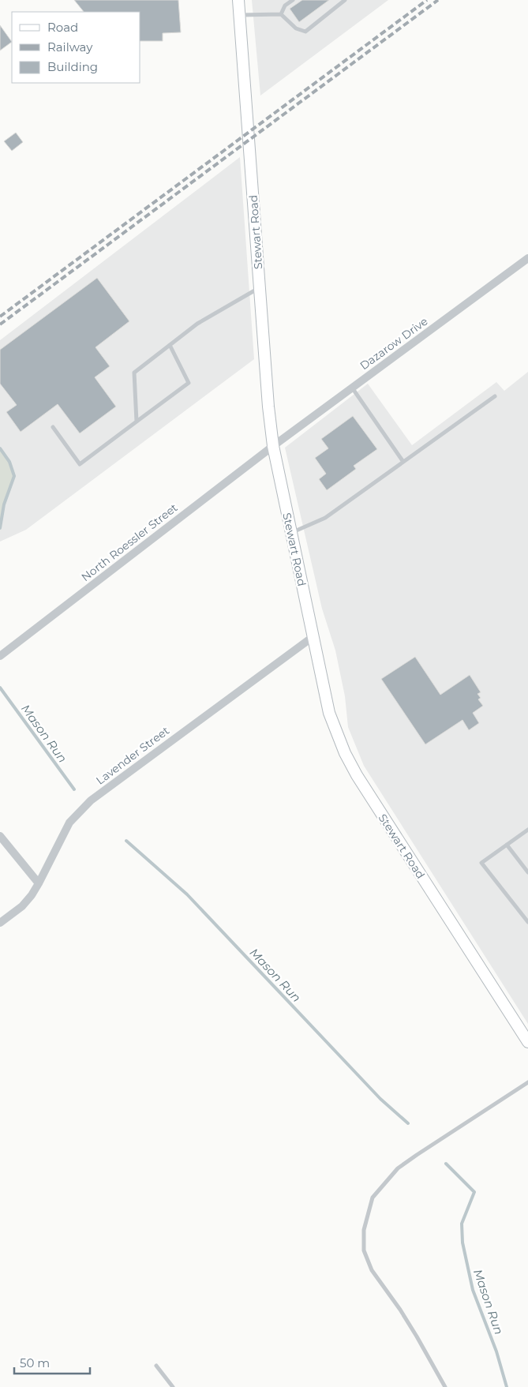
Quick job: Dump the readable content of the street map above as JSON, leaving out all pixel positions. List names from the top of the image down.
{
  "streets": {
    "street": [
      "Stewart Road",
      "Dazarow Drive",
      "North Roessler Street",
      "Lavender Street"
    ]
  },
  "crossings": [
    ["Stewart Road", "Dazarow Drive"],
    ["Stewart Road", "North Roessler Street"],
    ["Stewart Road", "Lavender Street"],
    ["Dazarow Drive", "North Roessler Street"]
  ],
  "water": ["Mason Run"],
  "legend": ["Road", "Railway", "Building"],
  "scale_bar": "50 m"
}
